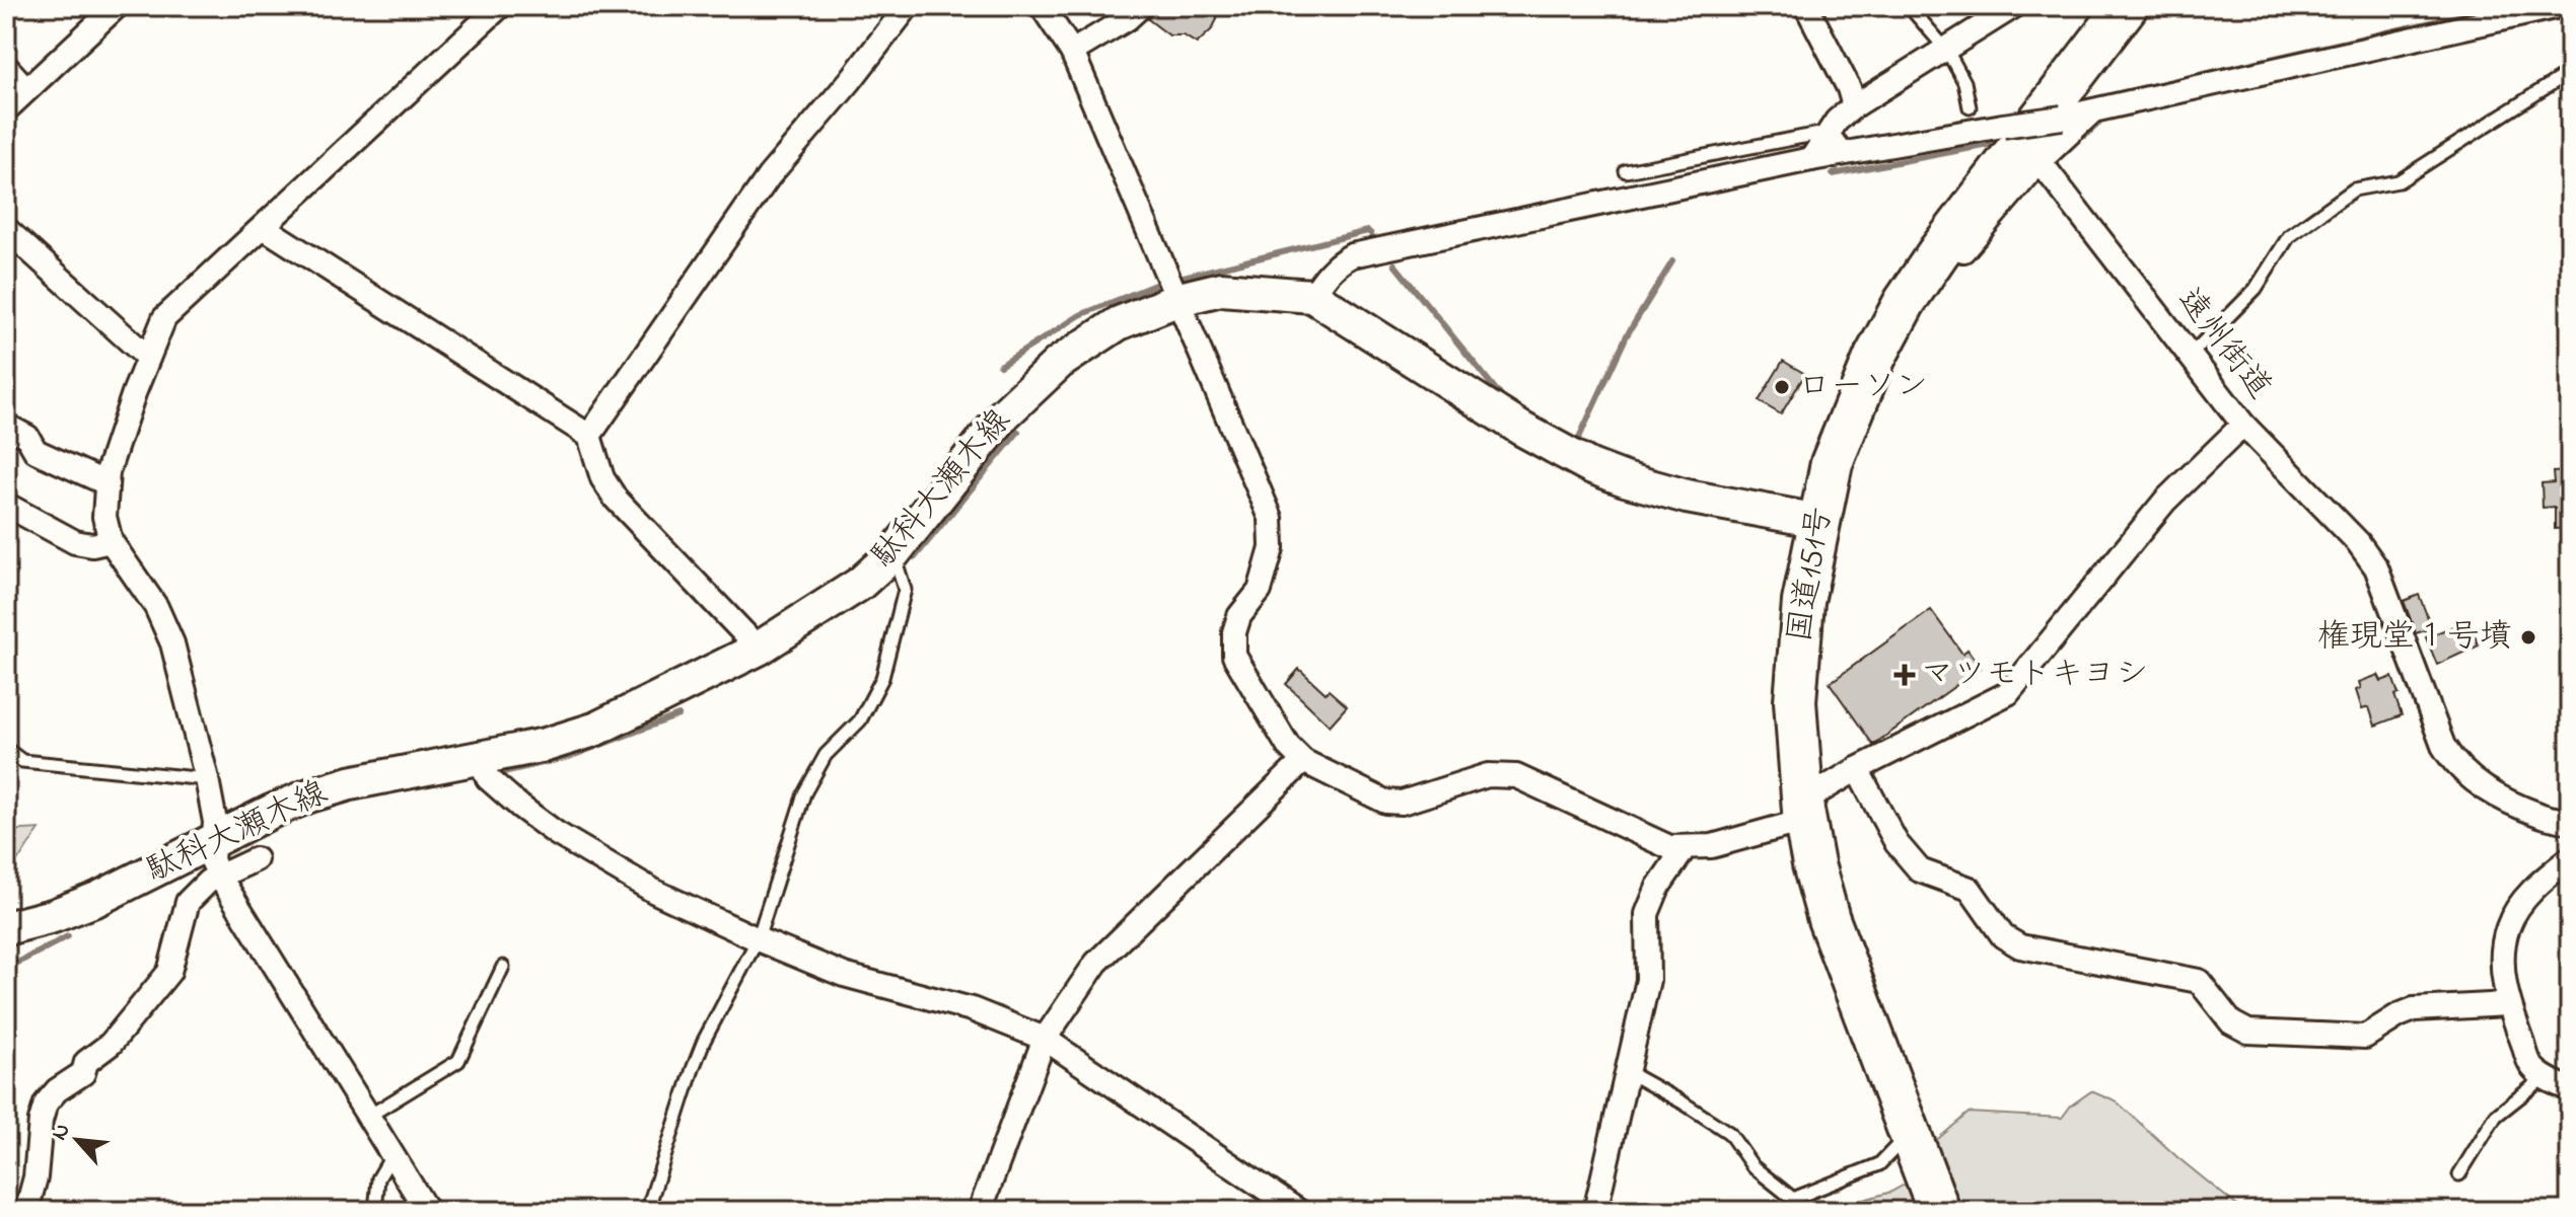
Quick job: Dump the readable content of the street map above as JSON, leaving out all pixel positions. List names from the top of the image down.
{
  "streets": {
    "highway": ["国道151号"],
    "main road": ["駄科大瀬木線"],
    "street": ["遠州街道"]
  },
  "crossings": [
    ["駄科大瀬木線", "国道151号"]
  ],
  "places": {
    "other": ["ローソン", "権現堂１号墳"],
    "health": ["マツモトキヨシ"]
  },
  "north": "top left"
}
